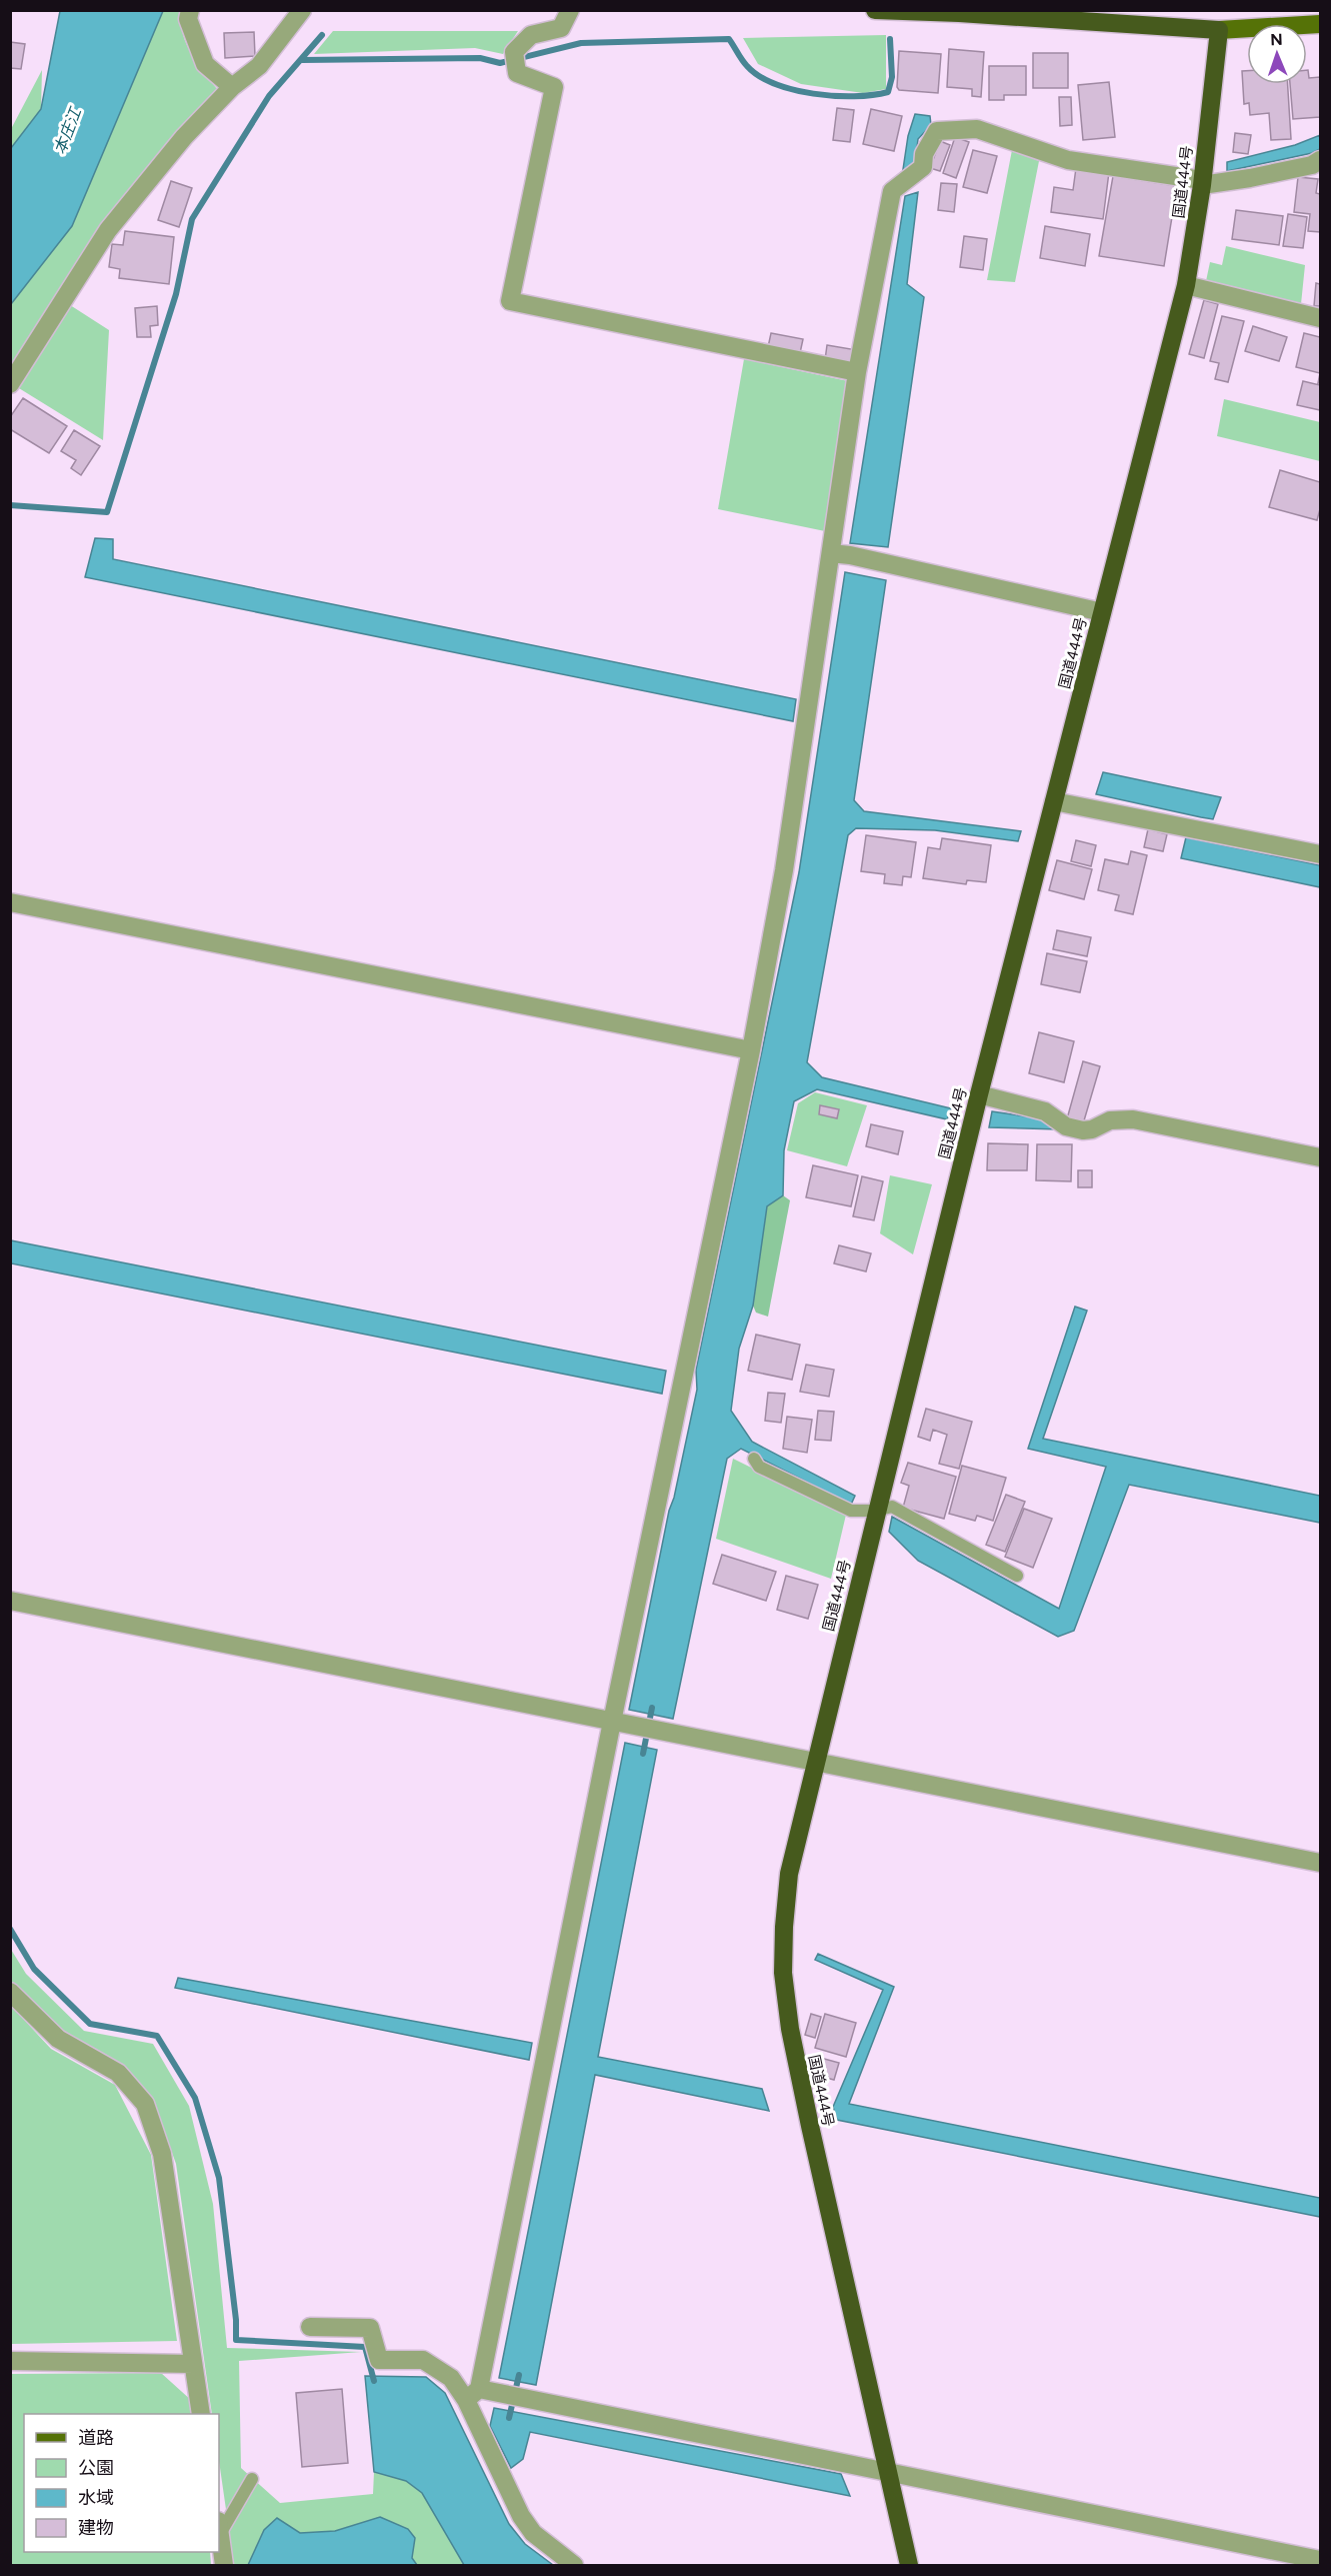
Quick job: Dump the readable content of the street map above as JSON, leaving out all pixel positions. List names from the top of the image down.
{
  "streets": {
    "highway": ["国道444号"]
  },
  "water": ["本庄江"],
  "legend": [
    "道路",
    "公園",
    "水域",
    "建物"
  ],
  "north": "top"
}
